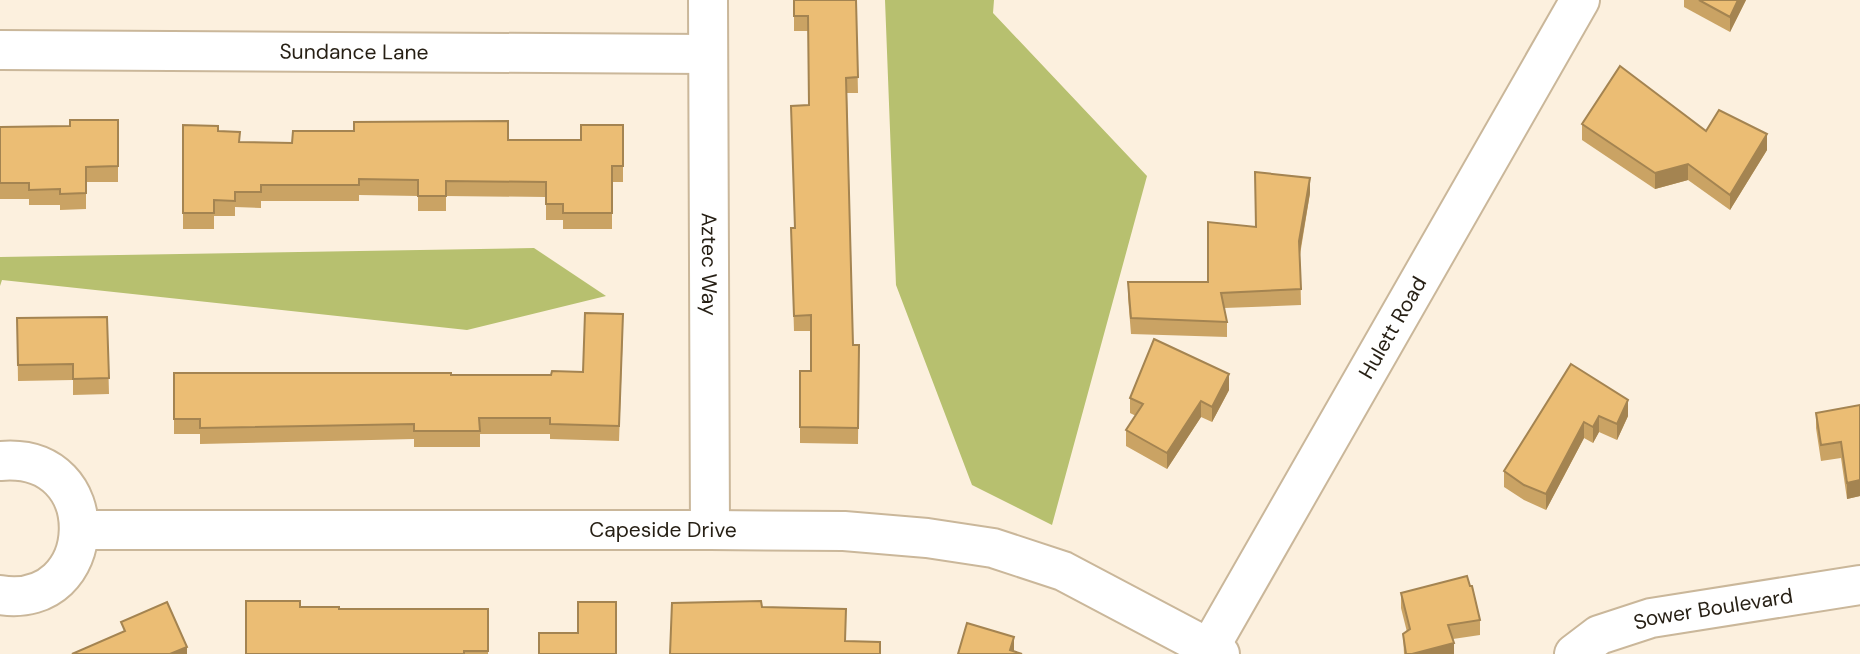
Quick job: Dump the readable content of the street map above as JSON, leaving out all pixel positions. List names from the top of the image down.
{
  "streets": {
    "street": [
      "Sundance Lane",
      "Aztec Way",
      "Hulett Road",
      "Capeside Drive",
      "Sower Boulevard"
    ]
  },
  "crossings": [
    ["Sundance Lane", "Aztec Way"],
    ["Aztec Way", "Capeside Drive"],
    ["Hulett Road", "Capeside Drive"]
  ]
}
